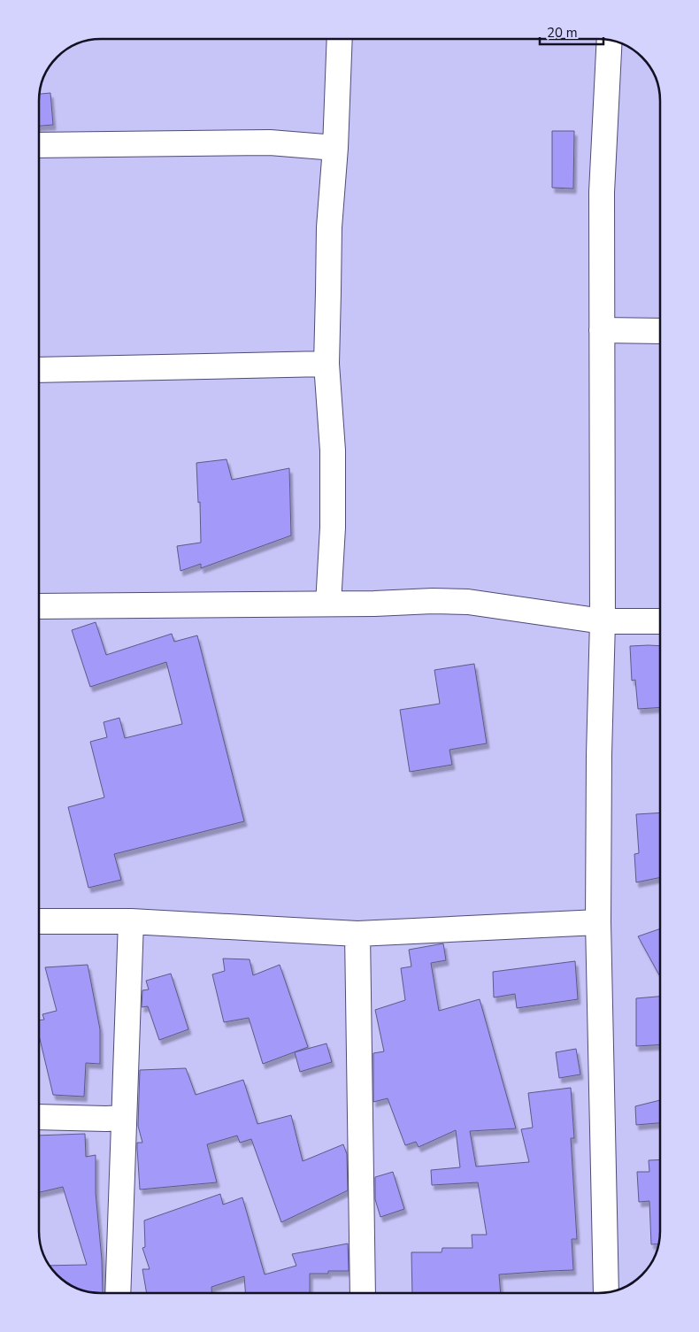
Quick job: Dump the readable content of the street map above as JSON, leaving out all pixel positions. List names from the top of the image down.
{
  "scale_bar": "20 m"
}
